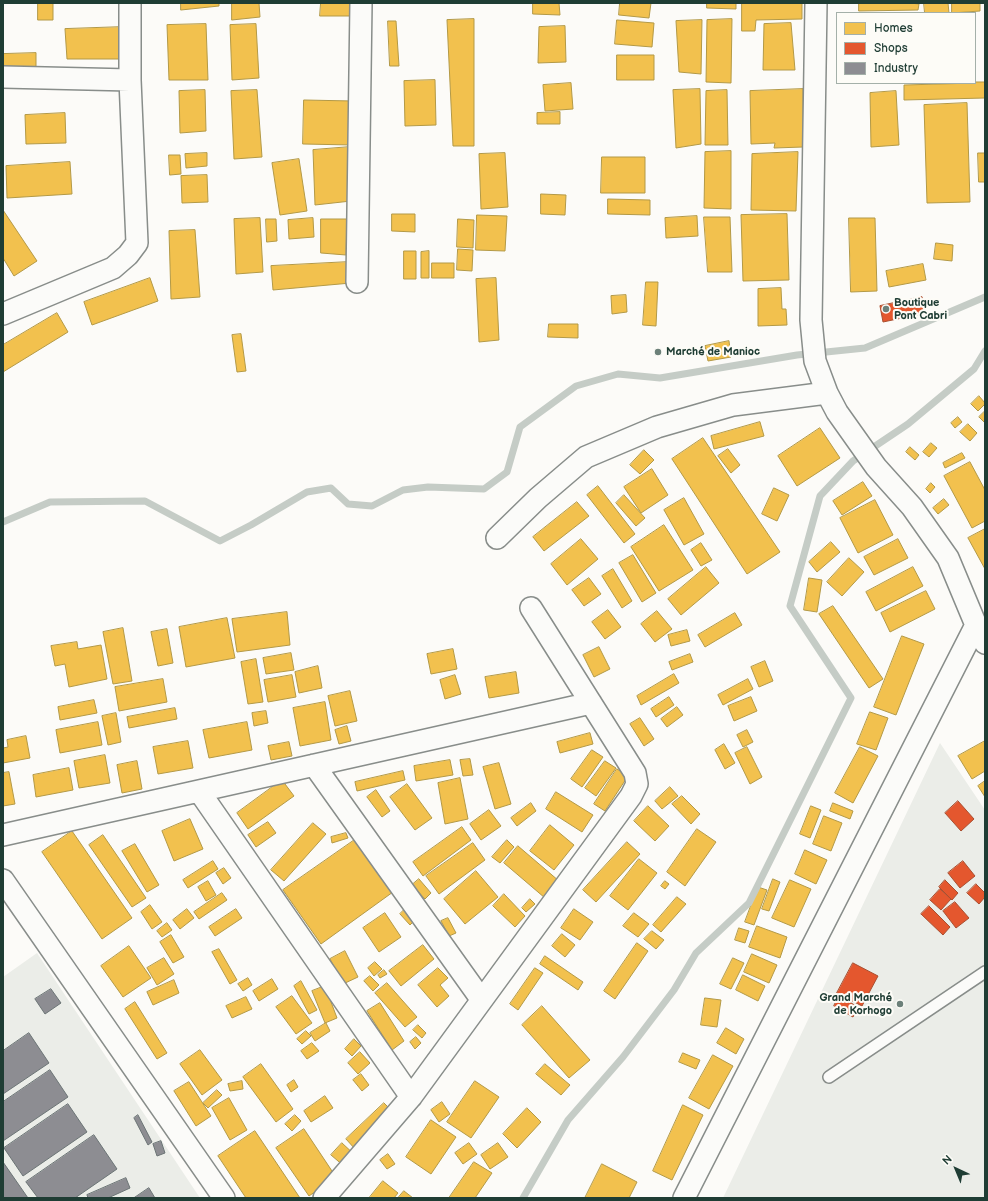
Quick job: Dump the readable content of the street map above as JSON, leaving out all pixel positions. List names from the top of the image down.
{
  "places": ["Boutique Pont Cabri", "Marché de Manioc", "Grand Marché de Korhogo"],
  "legend": ["Homes", "Shops", "Industry"],
  "north": "top left"
}
